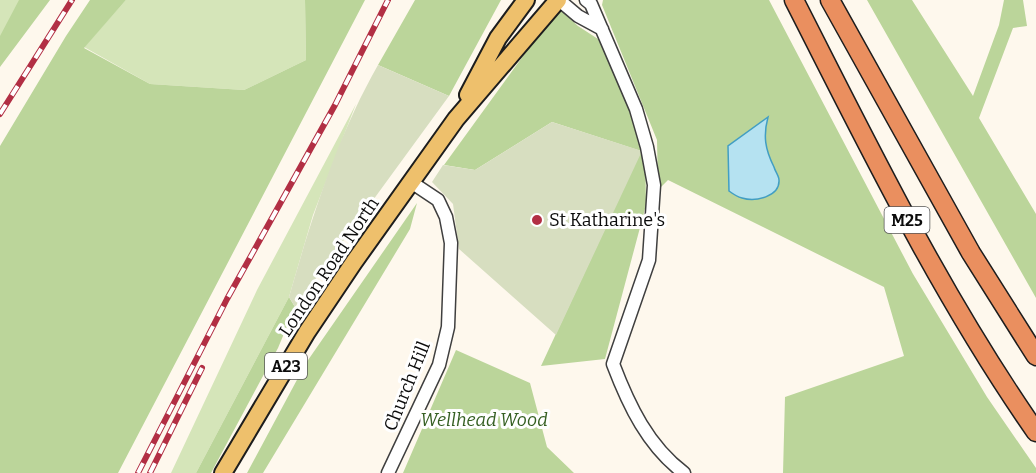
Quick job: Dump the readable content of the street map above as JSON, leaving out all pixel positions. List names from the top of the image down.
{
  "streets": {
    "highway": ["M25"],
    "main road": ["London Road North", "A23"],
    "street": ["Church Hill"]
  },
  "crossings": [
    ["London Road North", "Church Hill"]
  ],
  "parks": ["Wellhead Wood"],
  "places": ["St Katharine's"]
}
